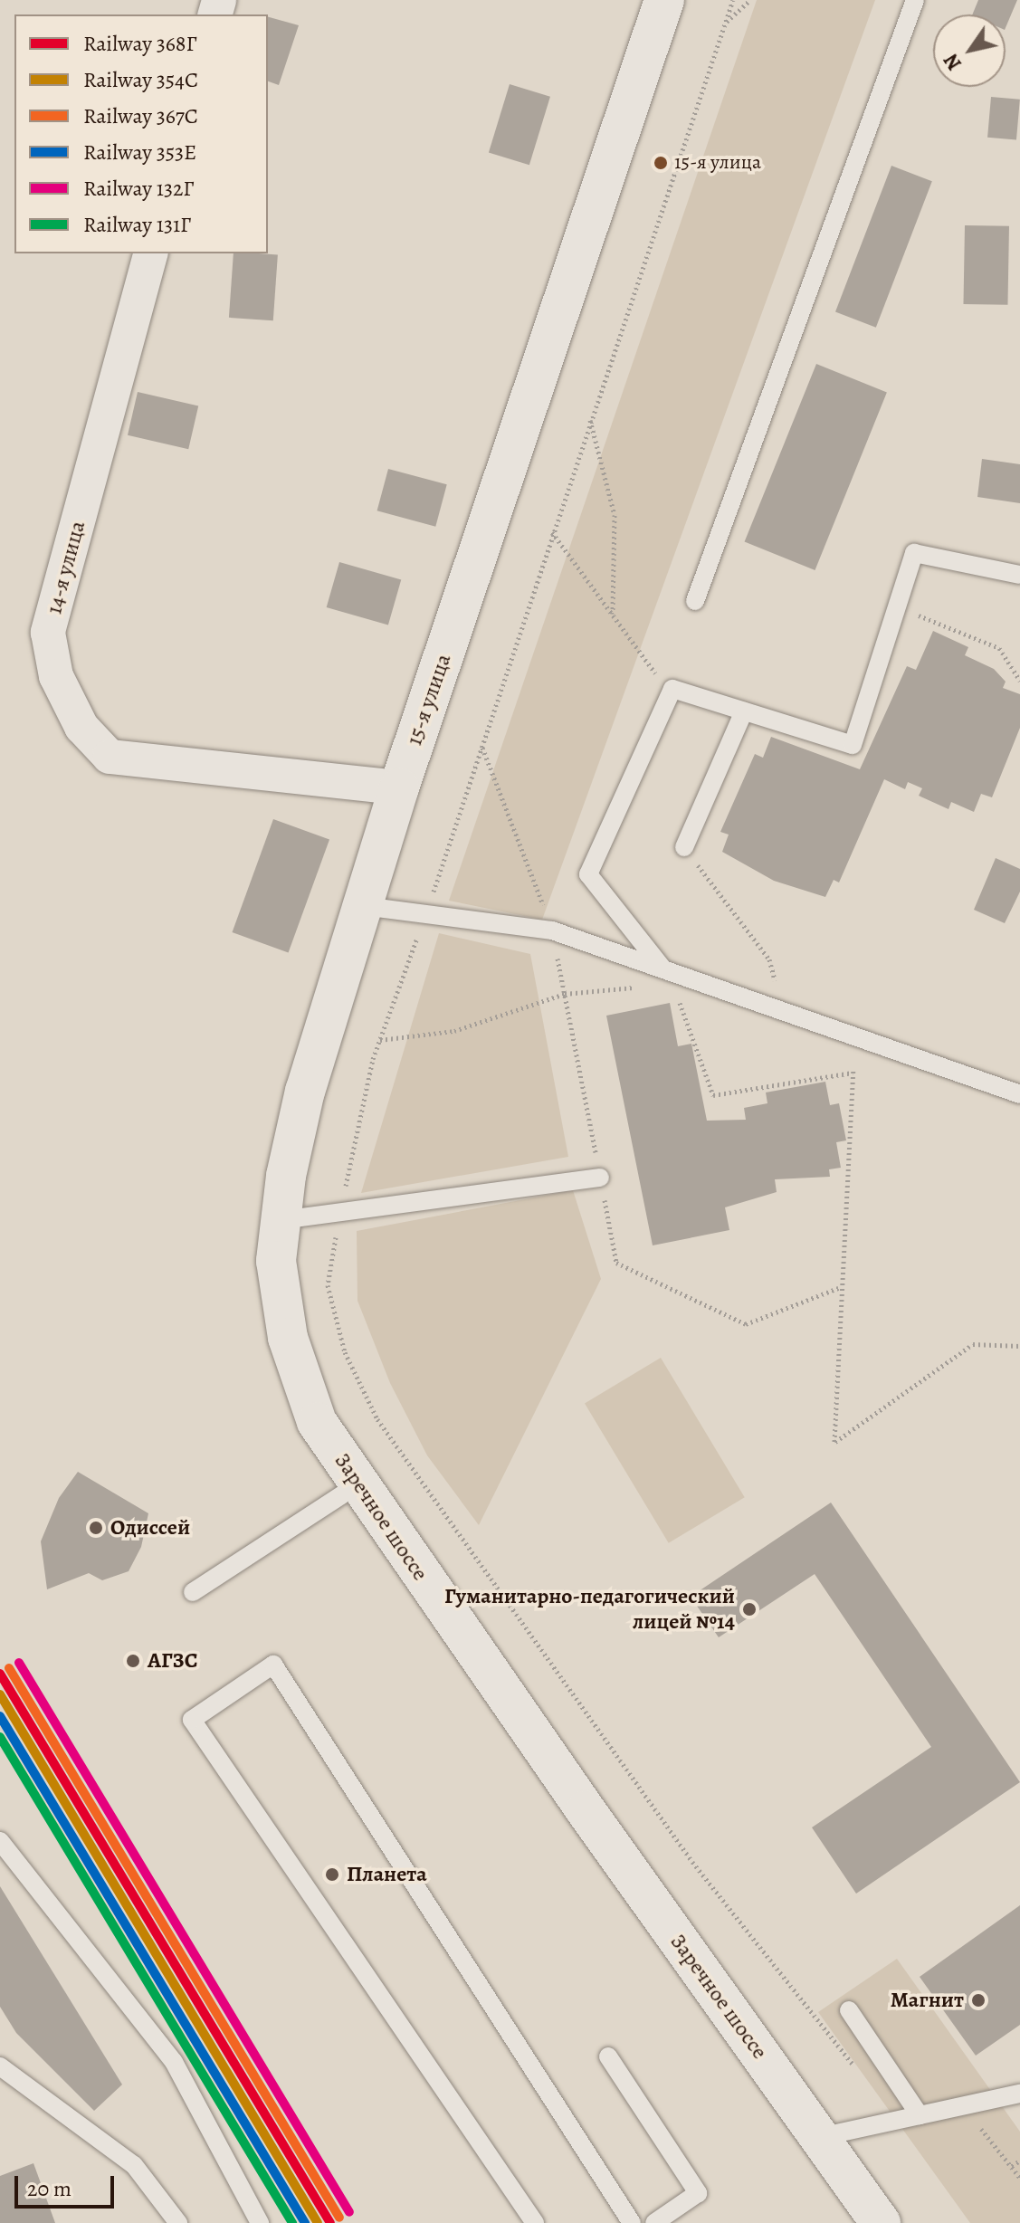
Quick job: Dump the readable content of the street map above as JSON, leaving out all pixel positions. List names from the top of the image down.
{
  "streets": {
    "main road": ["15-я улица", "Заречное шоссе"],
    "street": ["14-я улица"]
  },
  "crossings": [
    ["14-я улица", "15-я улица"],
    ["15-я улица", "Заречное шоссе"]
  ],
  "places": [
    "15-я улица",
    "Одиссей",
    "Гуманитарно-педагогический лицей №14",
    "АГЗС",
    "Планета",
    "Магнит"
  ],
  "lines": [
    "rail line 132Г",
    "rail line 367С",
    "rail line 368Г",
    "rail line 354С",
    "rail line 353Е",
    "rail line 131Г"
  ],
  "legend": [
    "Railway 368Г",
    "Railway 354С",
    "Railway 367С",
    "Railway 353Е",
    "Railway 132Г",
    "Railway 131Г"
  ],
  "scale_bar": "20 m",
  "north": "bottom left"
}
